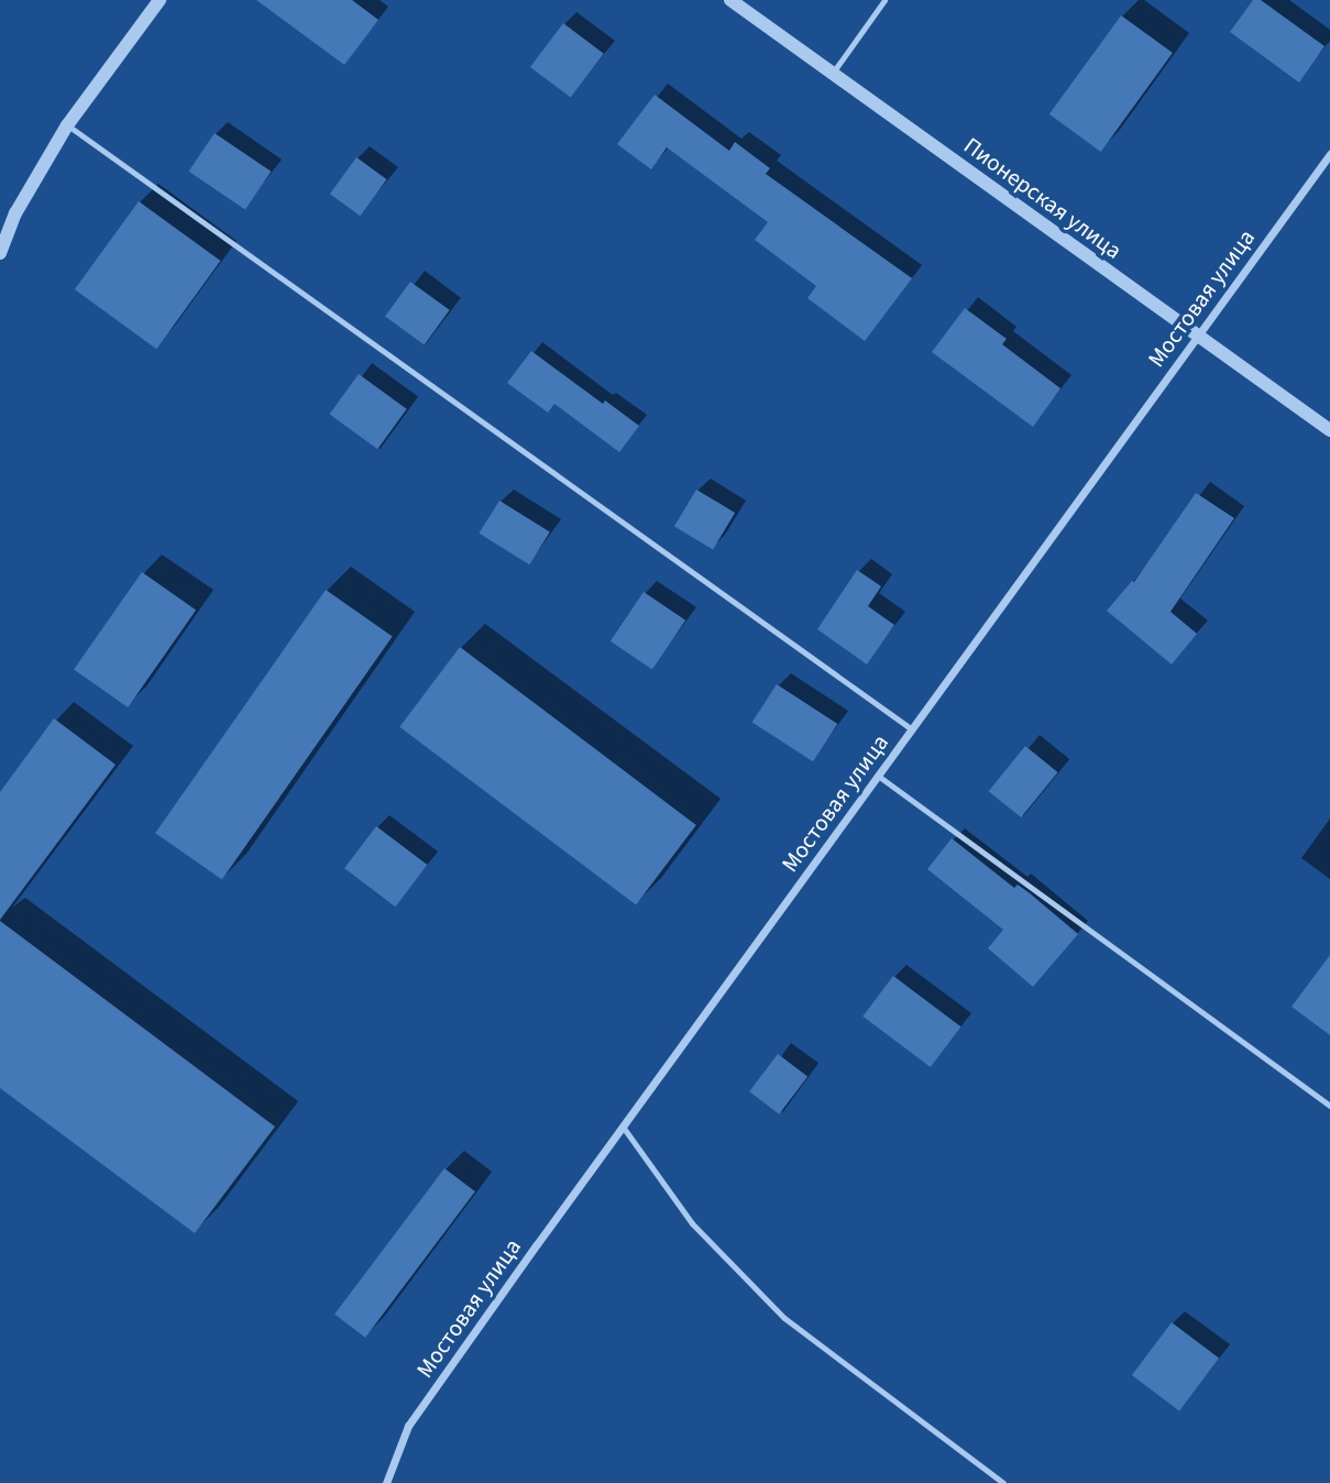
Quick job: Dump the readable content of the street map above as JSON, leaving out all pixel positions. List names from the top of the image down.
{
  "streets": {
    "street": ["Пионерская улица", "Мостовая улица"]
  },
  "crossings": [
    ["Пионерская улица", "Мостовая улица"]
  ]
}
